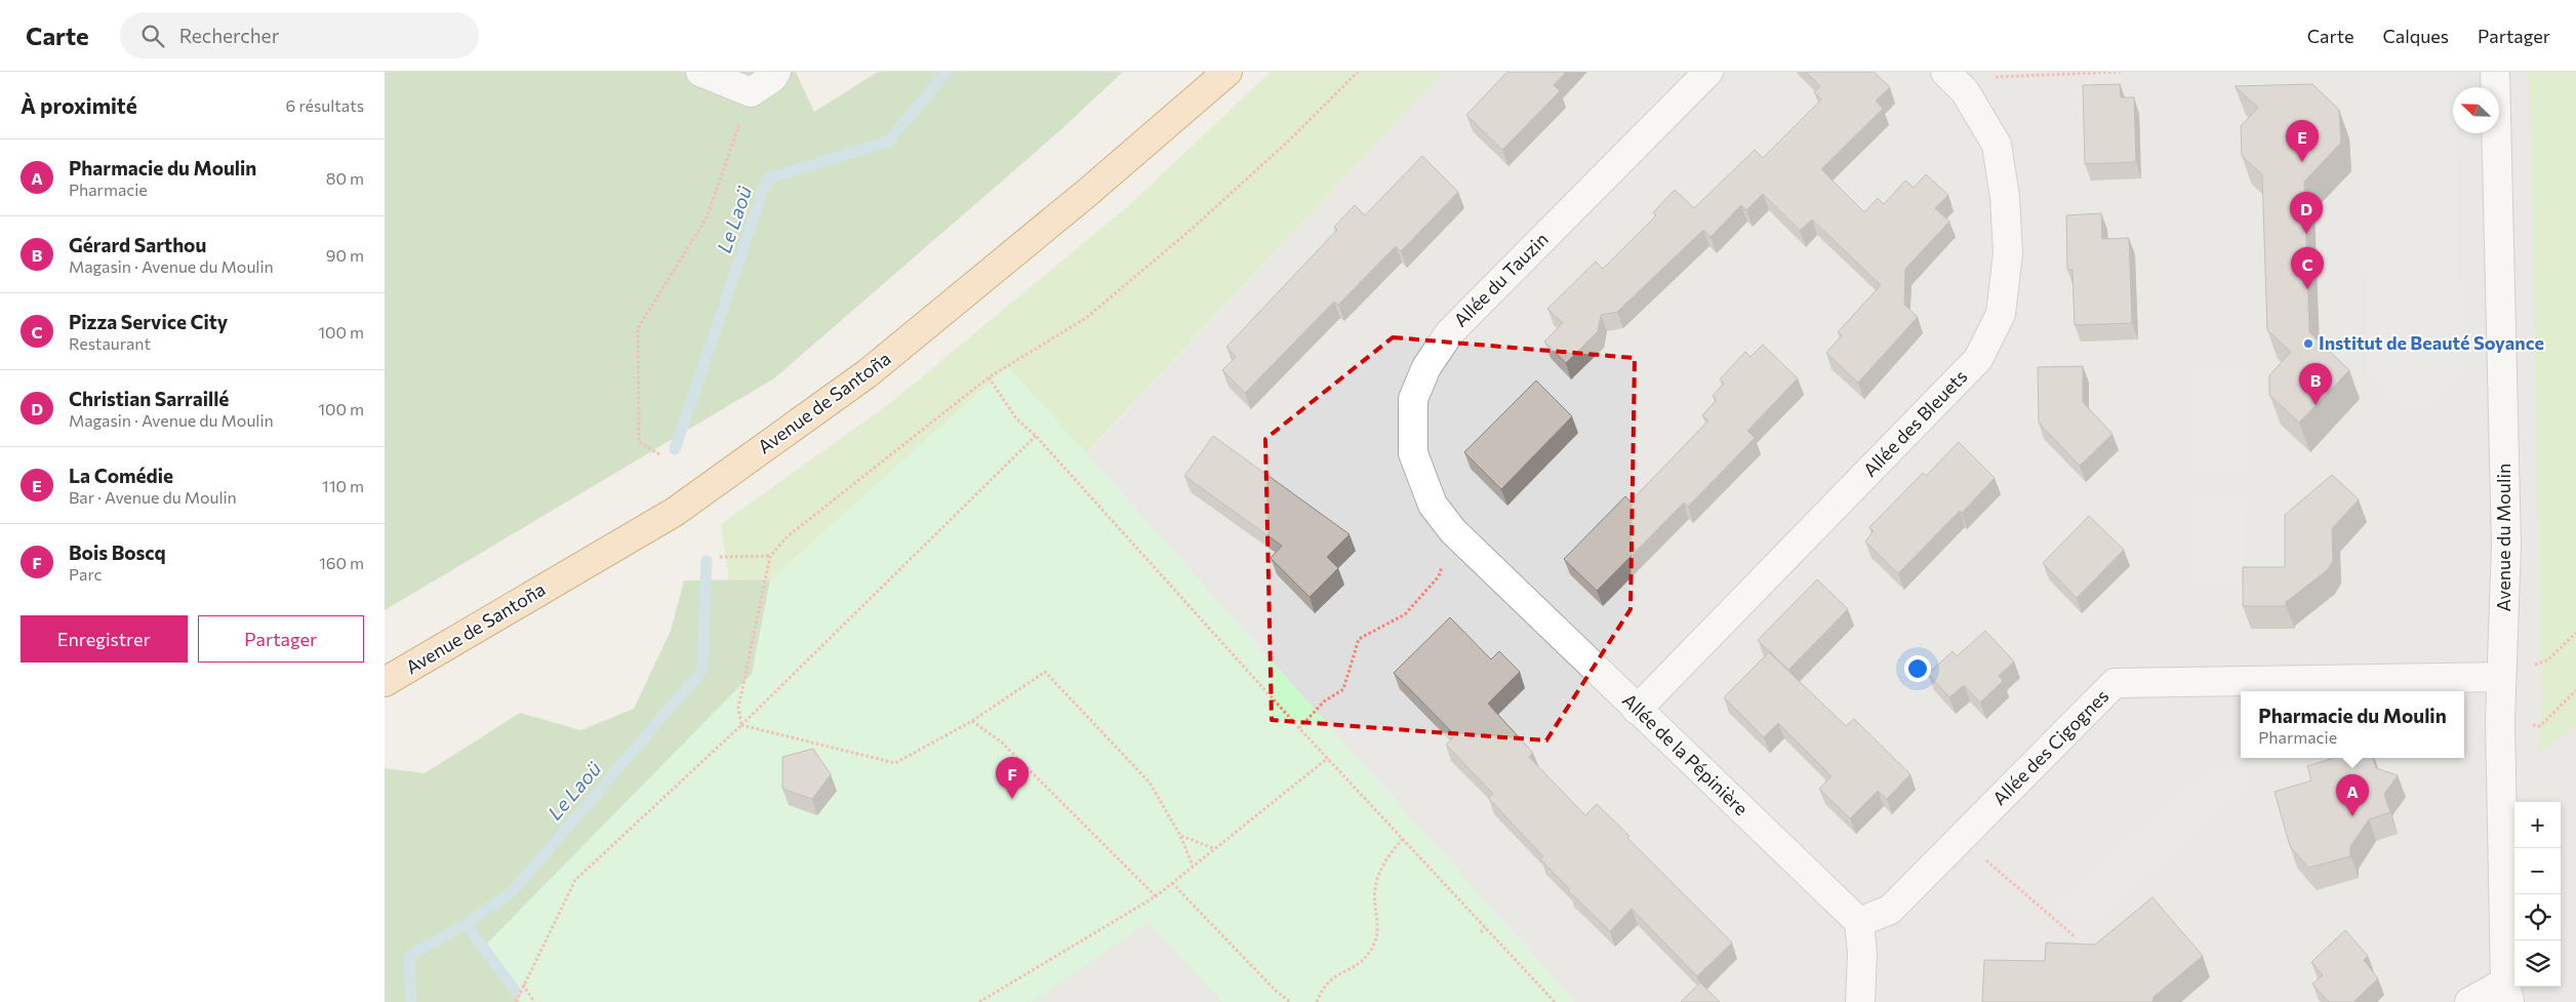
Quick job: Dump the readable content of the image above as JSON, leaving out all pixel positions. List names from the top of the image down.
{
  "streets": {
    "main road": ["Avenue de Santoña"],
    "street": [
      "Allée du Tauzin",
      "Allée des Bleuets",
      "Avenue du Moulin",
      "Allée des Cigognes",
      "Allée de la Pépinière"
    ]
  },
  "crossings": [
    ["Allée du Tauzin", "Allée de la Pépinière"],
    ["Allée des Bleuets", "Allée de la Pépinière"],
    ["Avenue du Moulin", "Allée des Cigognes"],
    ["Allée des Cigognes", "Allée de la Pépinière"]
  ],
  "water": ["Le Laoü"],
  "places": ["Institut de Beauté Soyance"],
  "north": "top left",
  "page": {
    "header": "Carte",
    "search": "Rechercher",
    "nav": ["Carte", "Calques", "Partager"],
    "heading": ["À proximité", "6 résultats"],
    "pins": [
      "E",
      "D",
      "C",
      "B",
      "F",
      "A"
    ],
    "list": [
      {
        "mark": "A",
        "name": "Pharmacie du Moulin",
        "note": "Pharmacie",
        "value": "80 m"
      },
      {
        "mark": "B",
        "name": "Gérard Sarthou",
        "note": "Magasin · Avenue du Moulin",
        "value": "90 m"
      },
      {
        "mark": "C",
        "name": "Pizza Service City",
        "note": "Restaurant",
        "value": "100 m"
      },
      {
        "mark": "D",
        "name": "Christian Sarraillé",
        "note": "Magasin · Avenue du Moulin",
        "value": "100 m"
      },
      {
        "mark": "E",
        "name": "La Comédie",
        "note": "Bar · Avenue du Moulin",
        "value": "110 m"
      },
      {
        "mark": "F",
        "name": "Bois Boscq",
        "note": "Parc",
        "value": "160 m"
      }
    ],
    "buttons": ["Enregistrer", "Partager"],
    "popup": ["Pharmacie du Moulin", "Pharmacie"],
    "map_buttons": ["+", "−"]
  }
}
